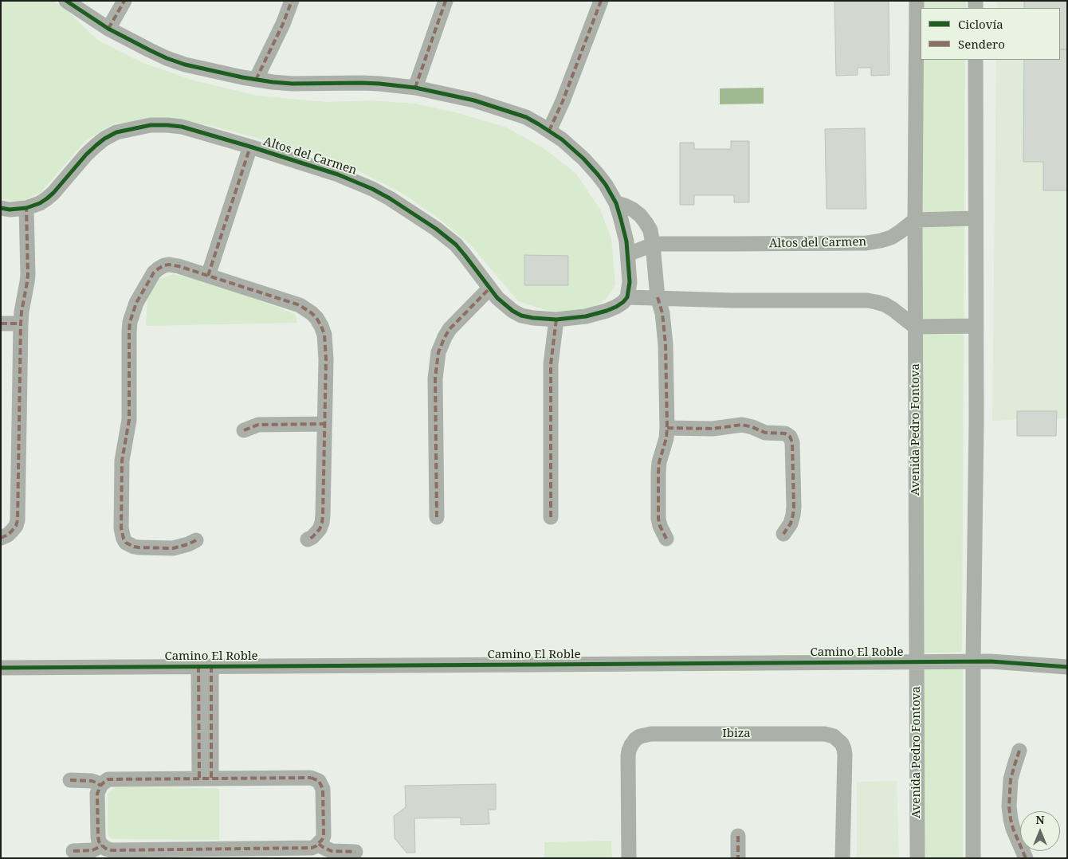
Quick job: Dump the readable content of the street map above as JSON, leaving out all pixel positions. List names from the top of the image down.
{
  "streets": {
    "street": [
      "Altos del Carmen",
      "Avenida Pedro Fontova",
      "Camino El Roble",
      "Ibiza"
    ]
  },
  "crossings": [
    ["Altos del Carmen", "Avenida Pedro Fontova"],
    ["Avenida Pedro Fontova", "Camino El Roble"]
  ],
  "legend": ["Ciclovía", "Sendero"],
  "north": "top"
}
